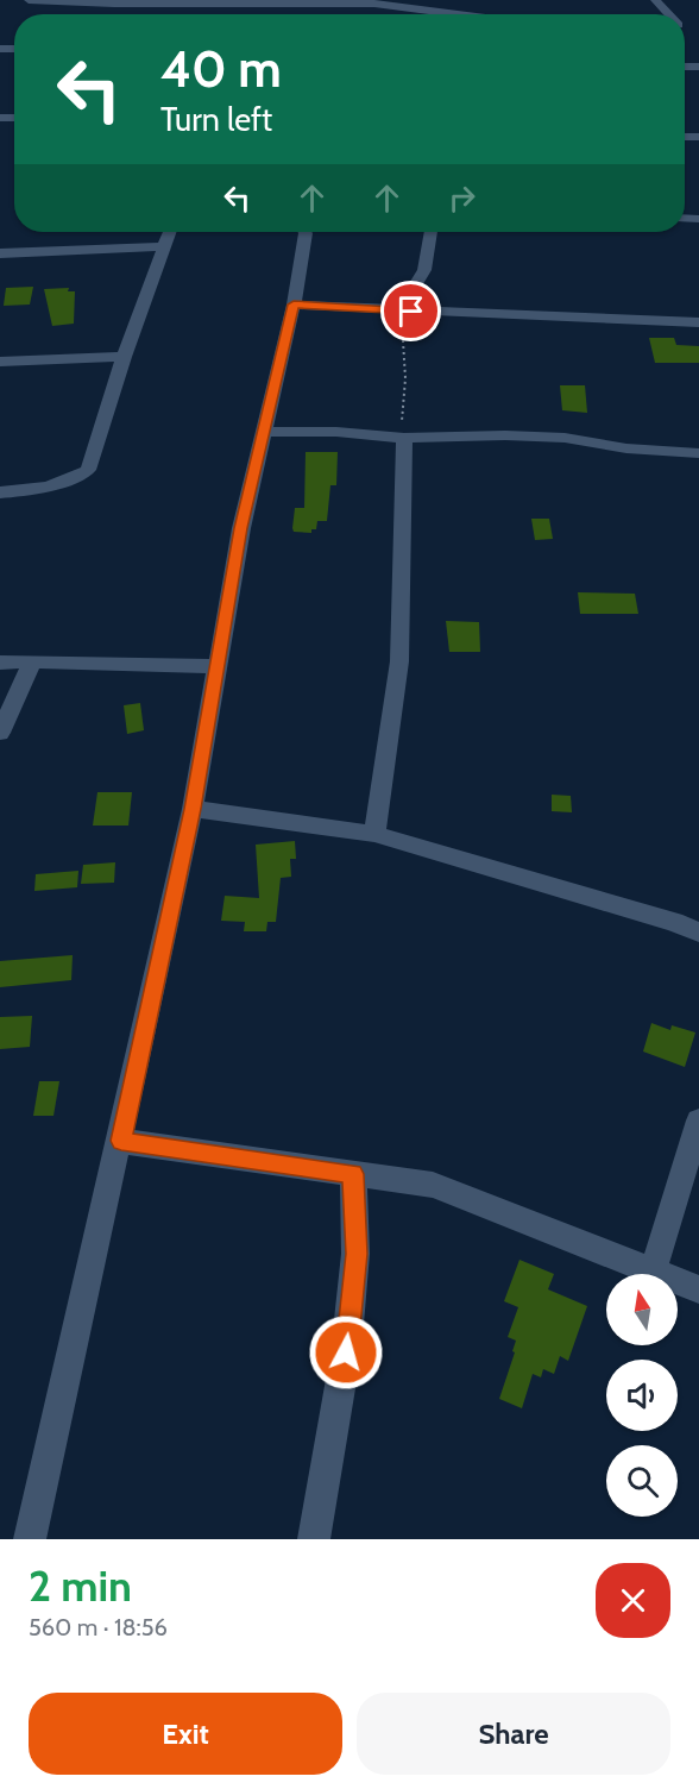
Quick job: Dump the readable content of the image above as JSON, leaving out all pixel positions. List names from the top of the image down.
{
  "north": "top",
  "page": {
    "turn": ["40 m", "Turn left"],
    "heading": ["2 min", "560 m · 18:56"],
    "buttons": ["Exit", "Share"]
  }
}
